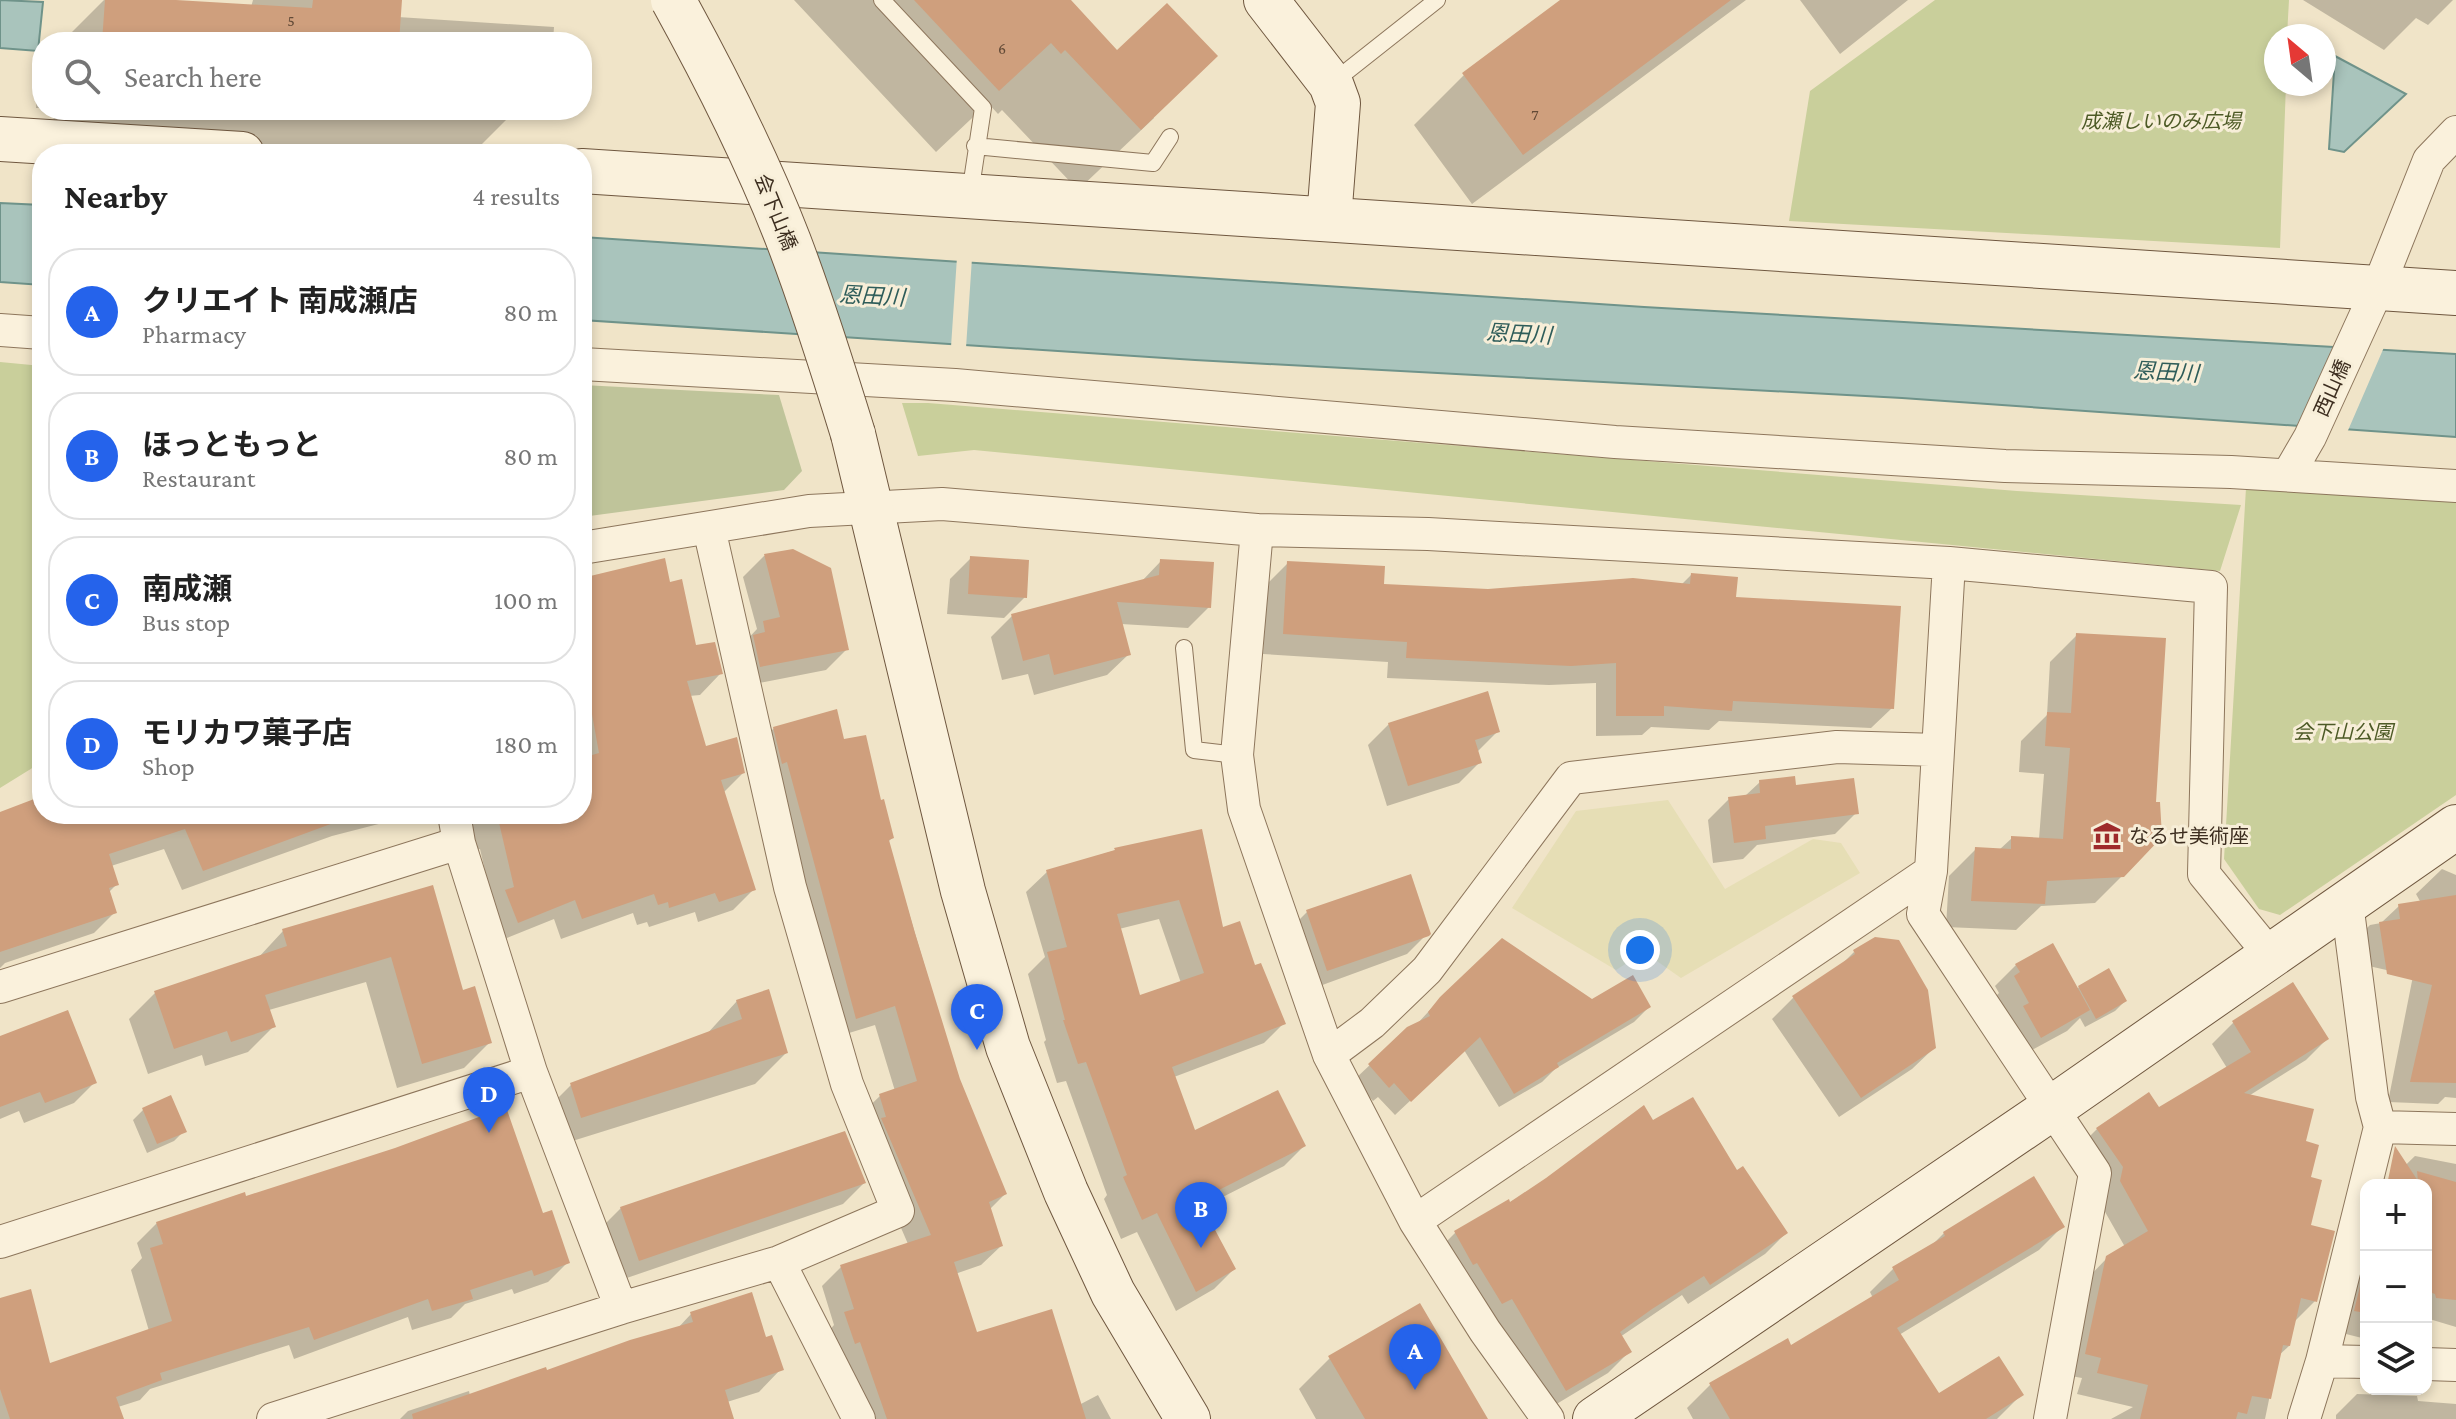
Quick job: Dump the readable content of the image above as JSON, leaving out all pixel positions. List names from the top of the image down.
{
  "streets": {
    "street": ["会下山橋", "西山橋"]
  },
  "water": ["恩田川"],
  "parks": ["成瀬しいのみ広場", "会下山公園"],
  "places": {
    "museum": ["なるせ美術座"]
  },
  "house_numbers": ["5", "6", "7"],
  "north": "top left",
  "page": {
    "search": "Search here",
    "heading": ["Nearby", "4 results"],
    "list": [
      {
        "mark": "A",
        "name": "クリエイト 南成瀬店",
        "note": "Pharmacy",
        "value": "80 m"
      },
      {
        "mark": "B",
        "name": "ほっともっと",
        "note": "Restaurant",
        "value": "80 m"
      },
      {
        "mark": "C",
        "name": "南成瀬",
        "note": "Bus stop",
        "value": "100 m"
      },
      {
        "mark": "D",
        "name": "モリカワ菓子店",
        "note": "Shop",
        "value": "180 m"
      }
    ],
    "pins": [
      "C",
      "D",
      "B",
      "A"
    ],
    "map_buttons": ["+", "−"]
  }
}
